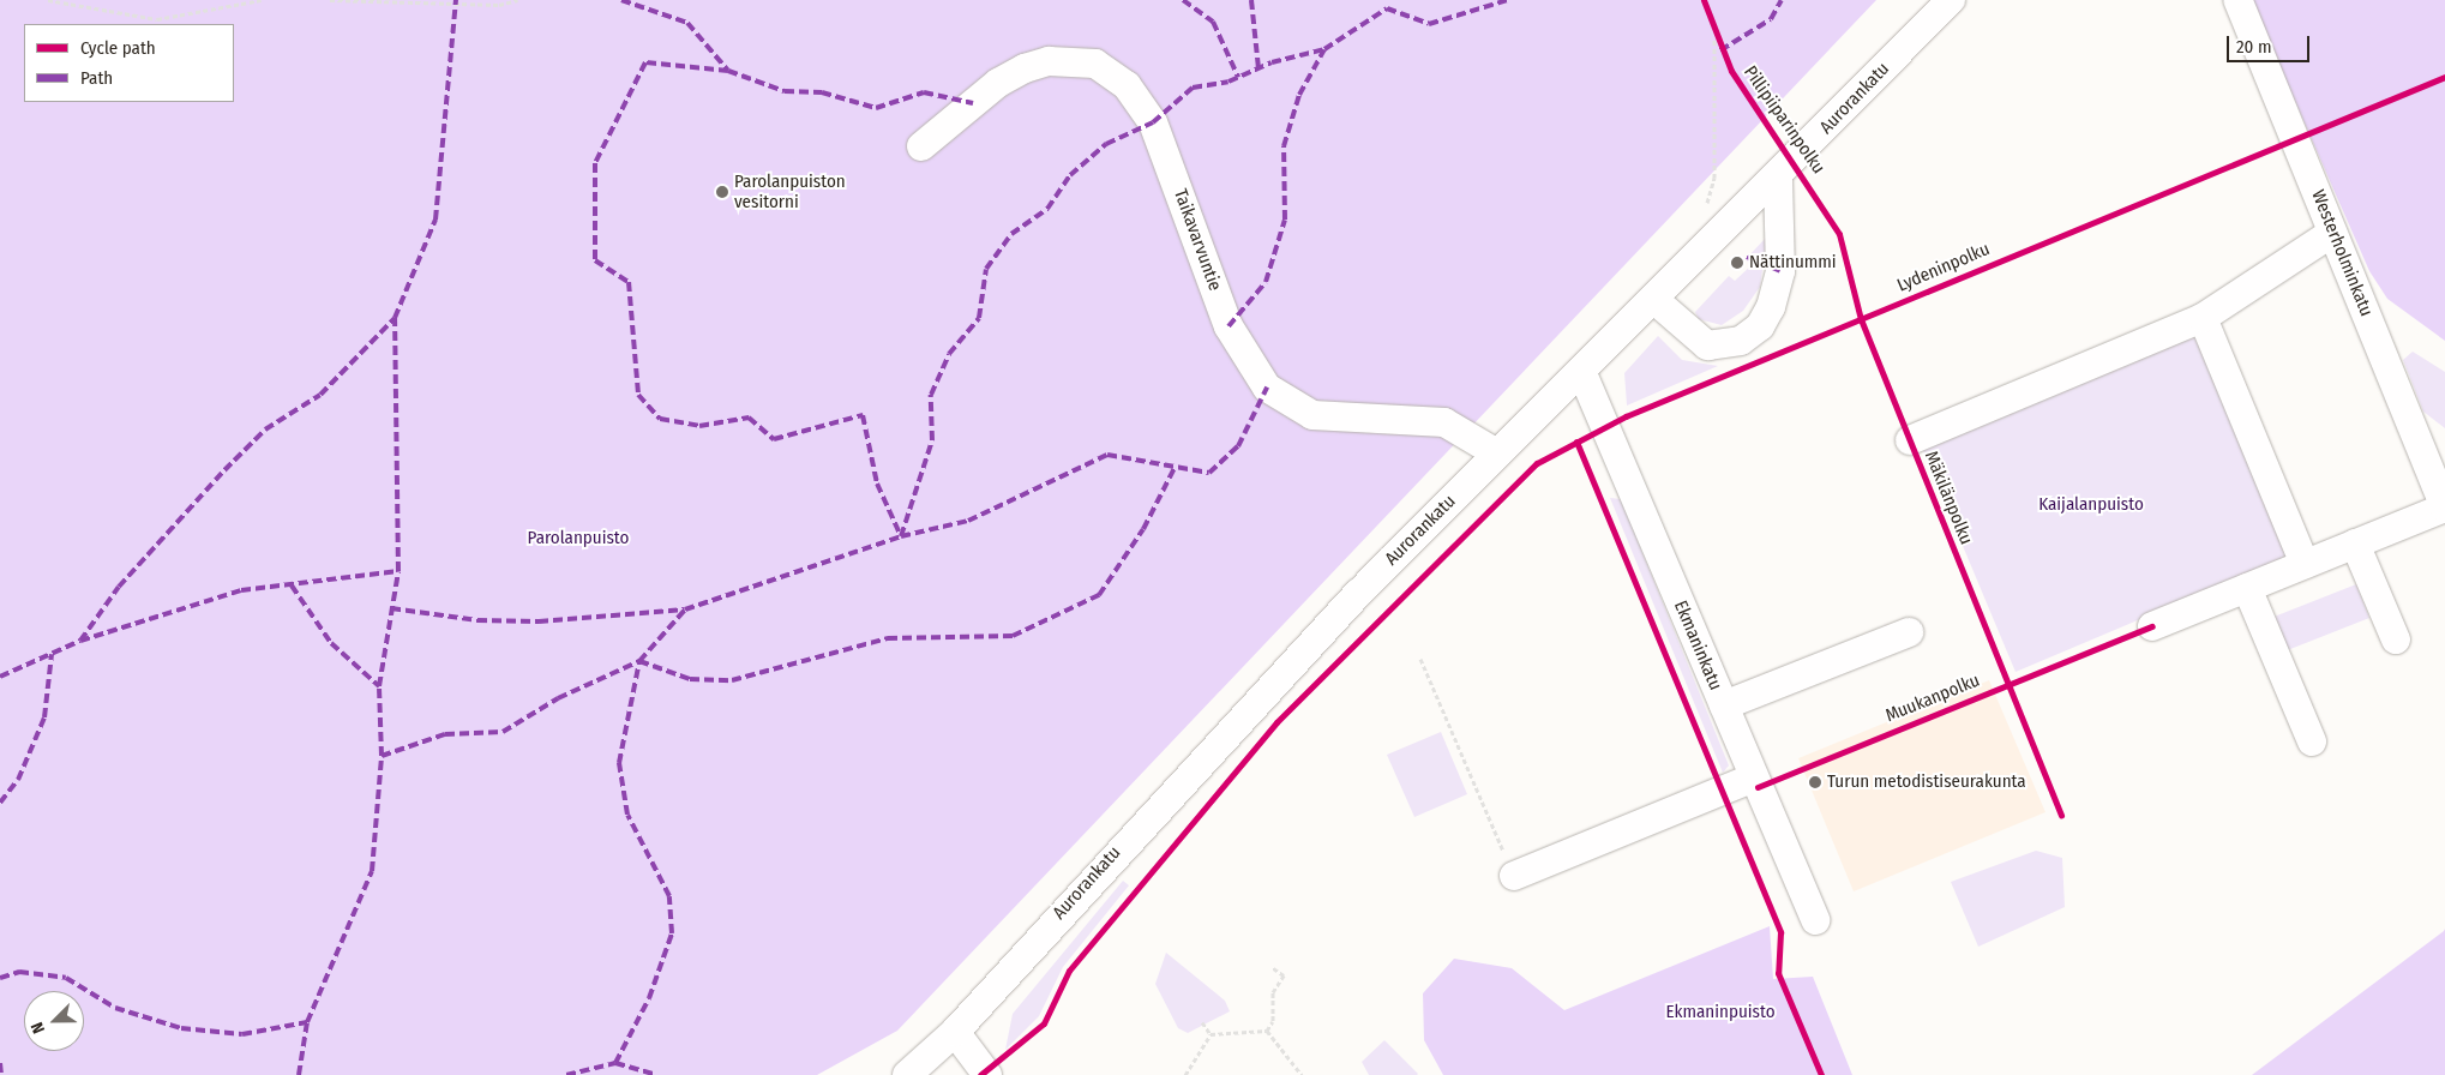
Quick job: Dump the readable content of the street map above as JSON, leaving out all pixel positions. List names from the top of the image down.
{
  "streets": {
    "street": [
      "Aurorankatu",
      "Taikavarvuntie",
      "Westerholminkatu",
      "Ekmaninkatu"
    ],
    "cycle path": ["Pillipiiparinpolku", "Lydeninpolku", "Muukanpolku"]
  },
  "crossings": [
    ["Aurorankatu", "Taikavarvuntie"],
    ["Aurorankatu", "Ekmaninkatu"]
  ],
  "parks": ["Kaijalanpuisto", "Parolanpuisto", "Ekmaninpuisto"],
  "places": ["Parolanpuiston vesitorni", "Nättinummi", "Turun metodistiseurakunta"],
  "legend": ["Cycle path", "Path"],
  "scale_bar": "20 m",
  "north": "bottom left"
}
